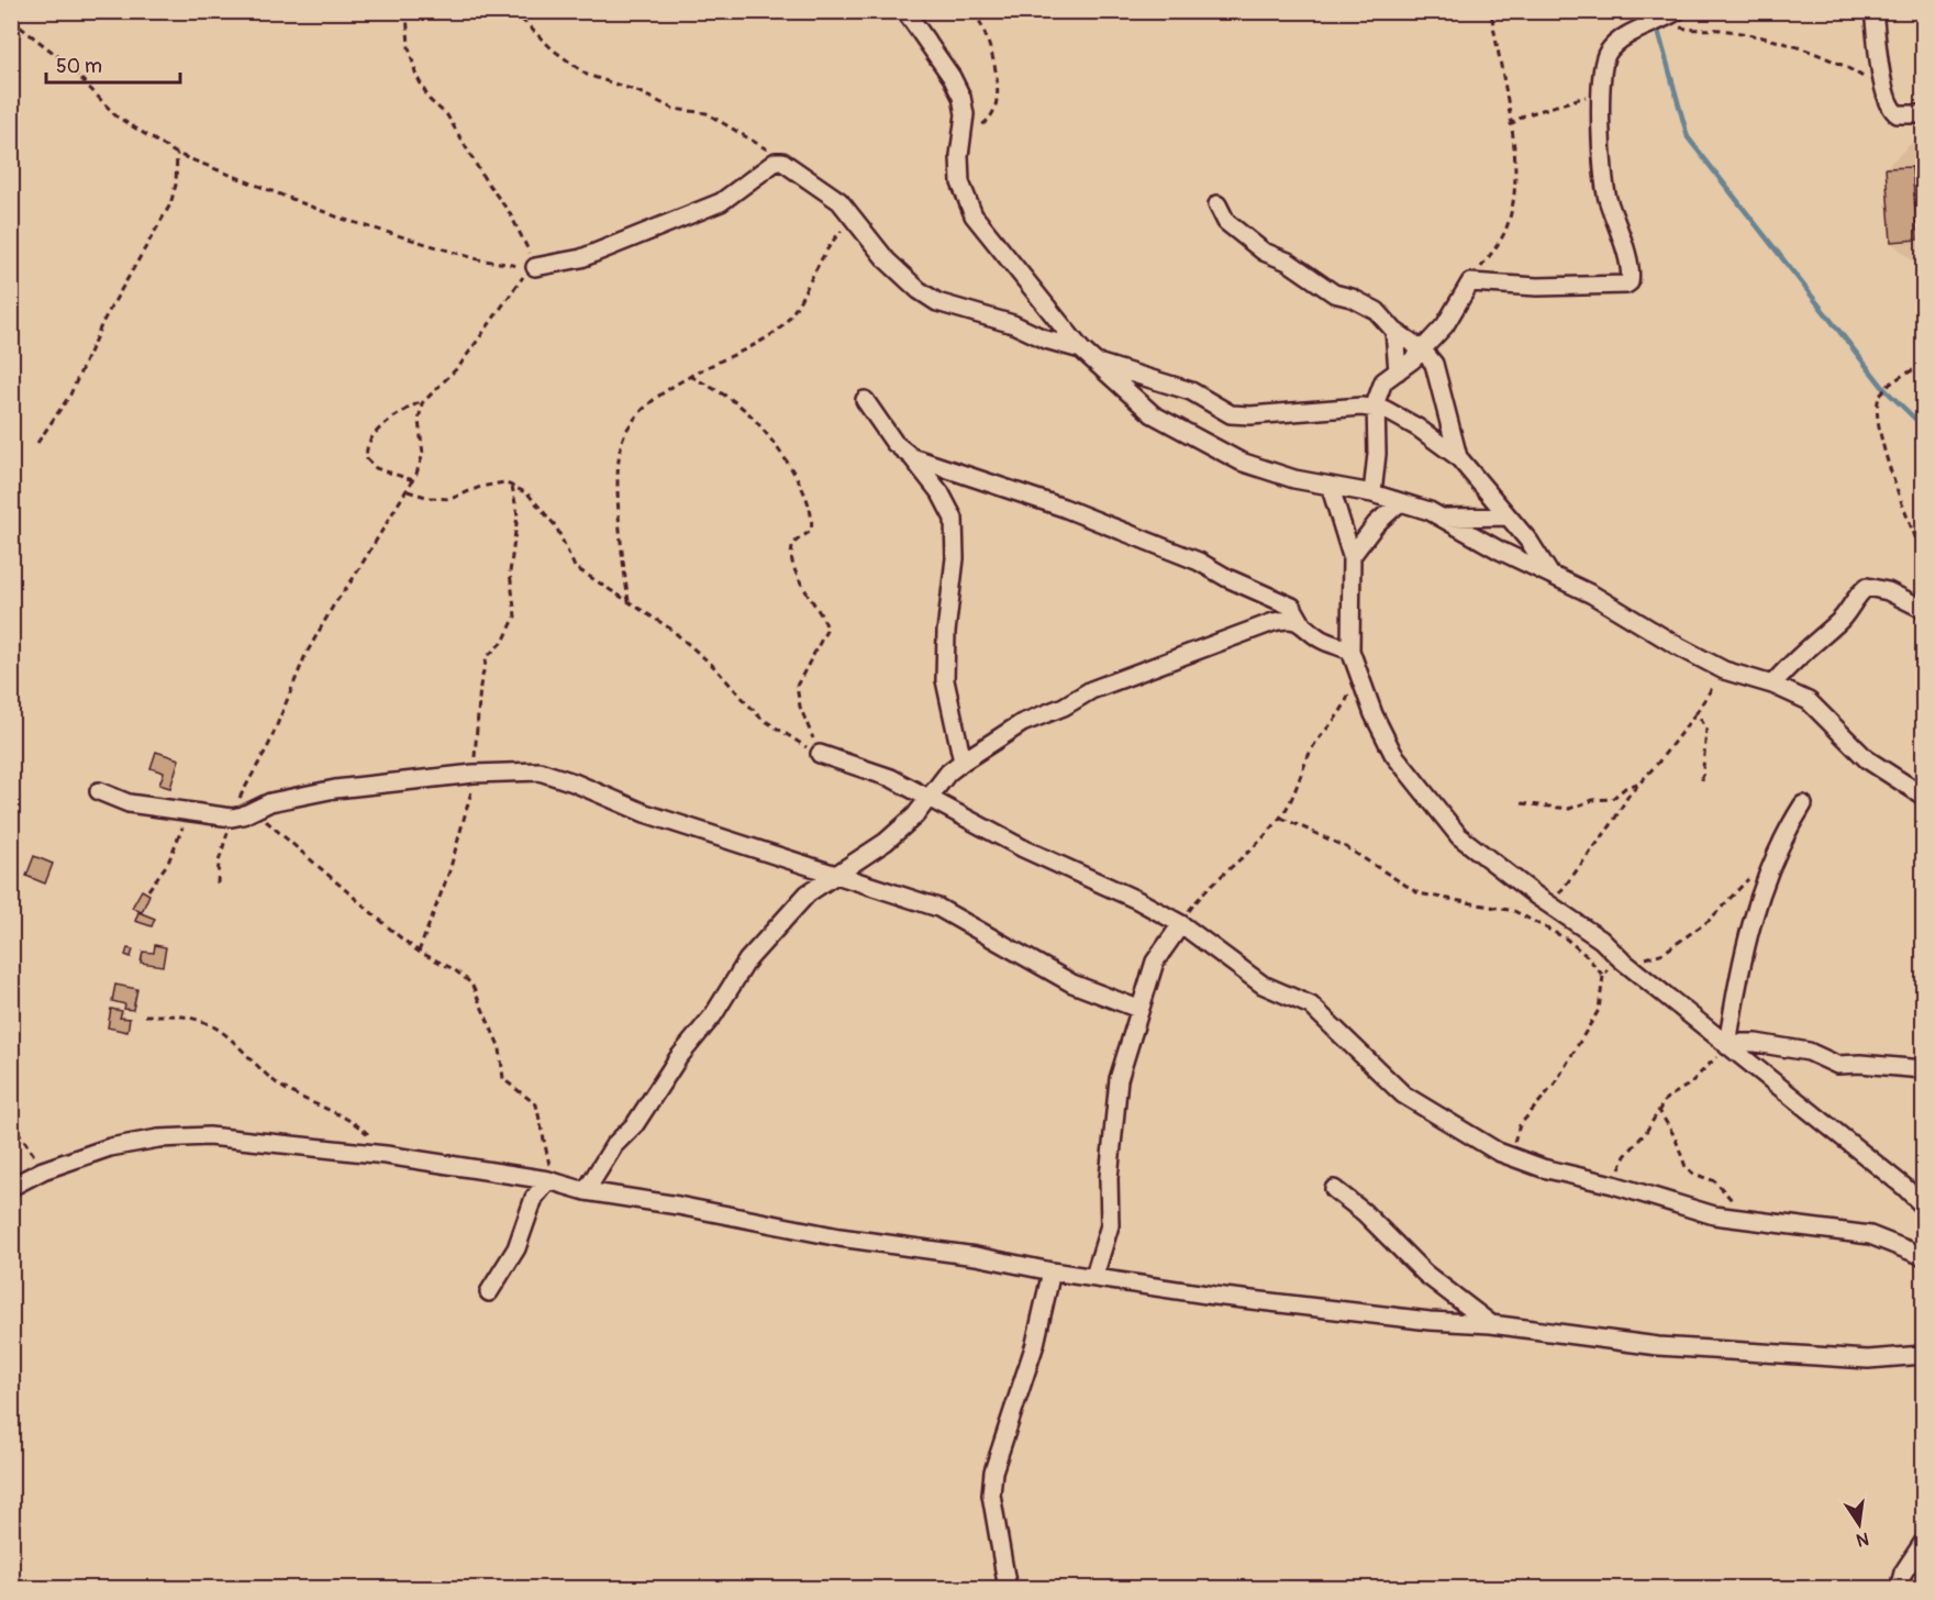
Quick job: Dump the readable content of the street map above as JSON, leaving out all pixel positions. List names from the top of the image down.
{
  "scale_bar": "50 m",
  "north": "bottom"
}
